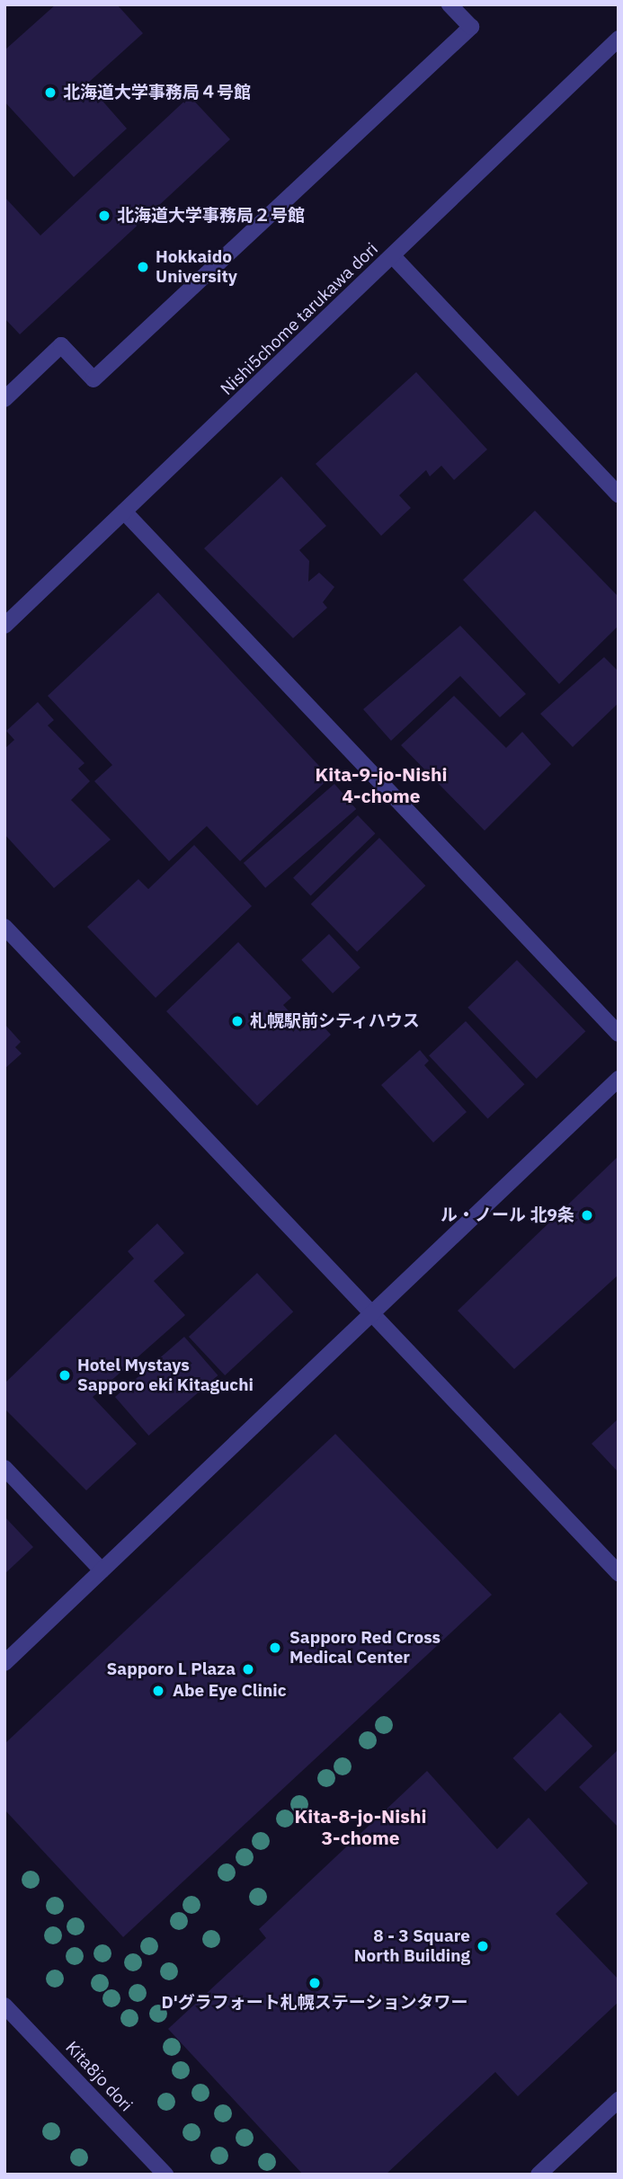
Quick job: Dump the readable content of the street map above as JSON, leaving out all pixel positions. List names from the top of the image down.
{
  "streets": {
    "street": ["Nishi5chome tarukawa dori", "Kita8jo dori"]
  },
  "districts": ["Kita-9-jo-Nishi 4-chome", "Kita-8-jo-Nishi 3-chome"],
  "places": [
    "北海道大学事務局４号館",
    "北海道大学事務局２号館",
    "Hokkaido University",
    "札幌駅前シティハウス",
    "ル・ノール 北9条",
    "Hotel Mystays Sapporo eki Kitaguchi",
    "Sapporo Red Cross Medical Center",
    "Sapporo L Plaza",
    "Abe Eye Clinic",
    "8 - 3 Square North Building",
    "D'グラフォート札幌ステーションタワー"
  ]
}
